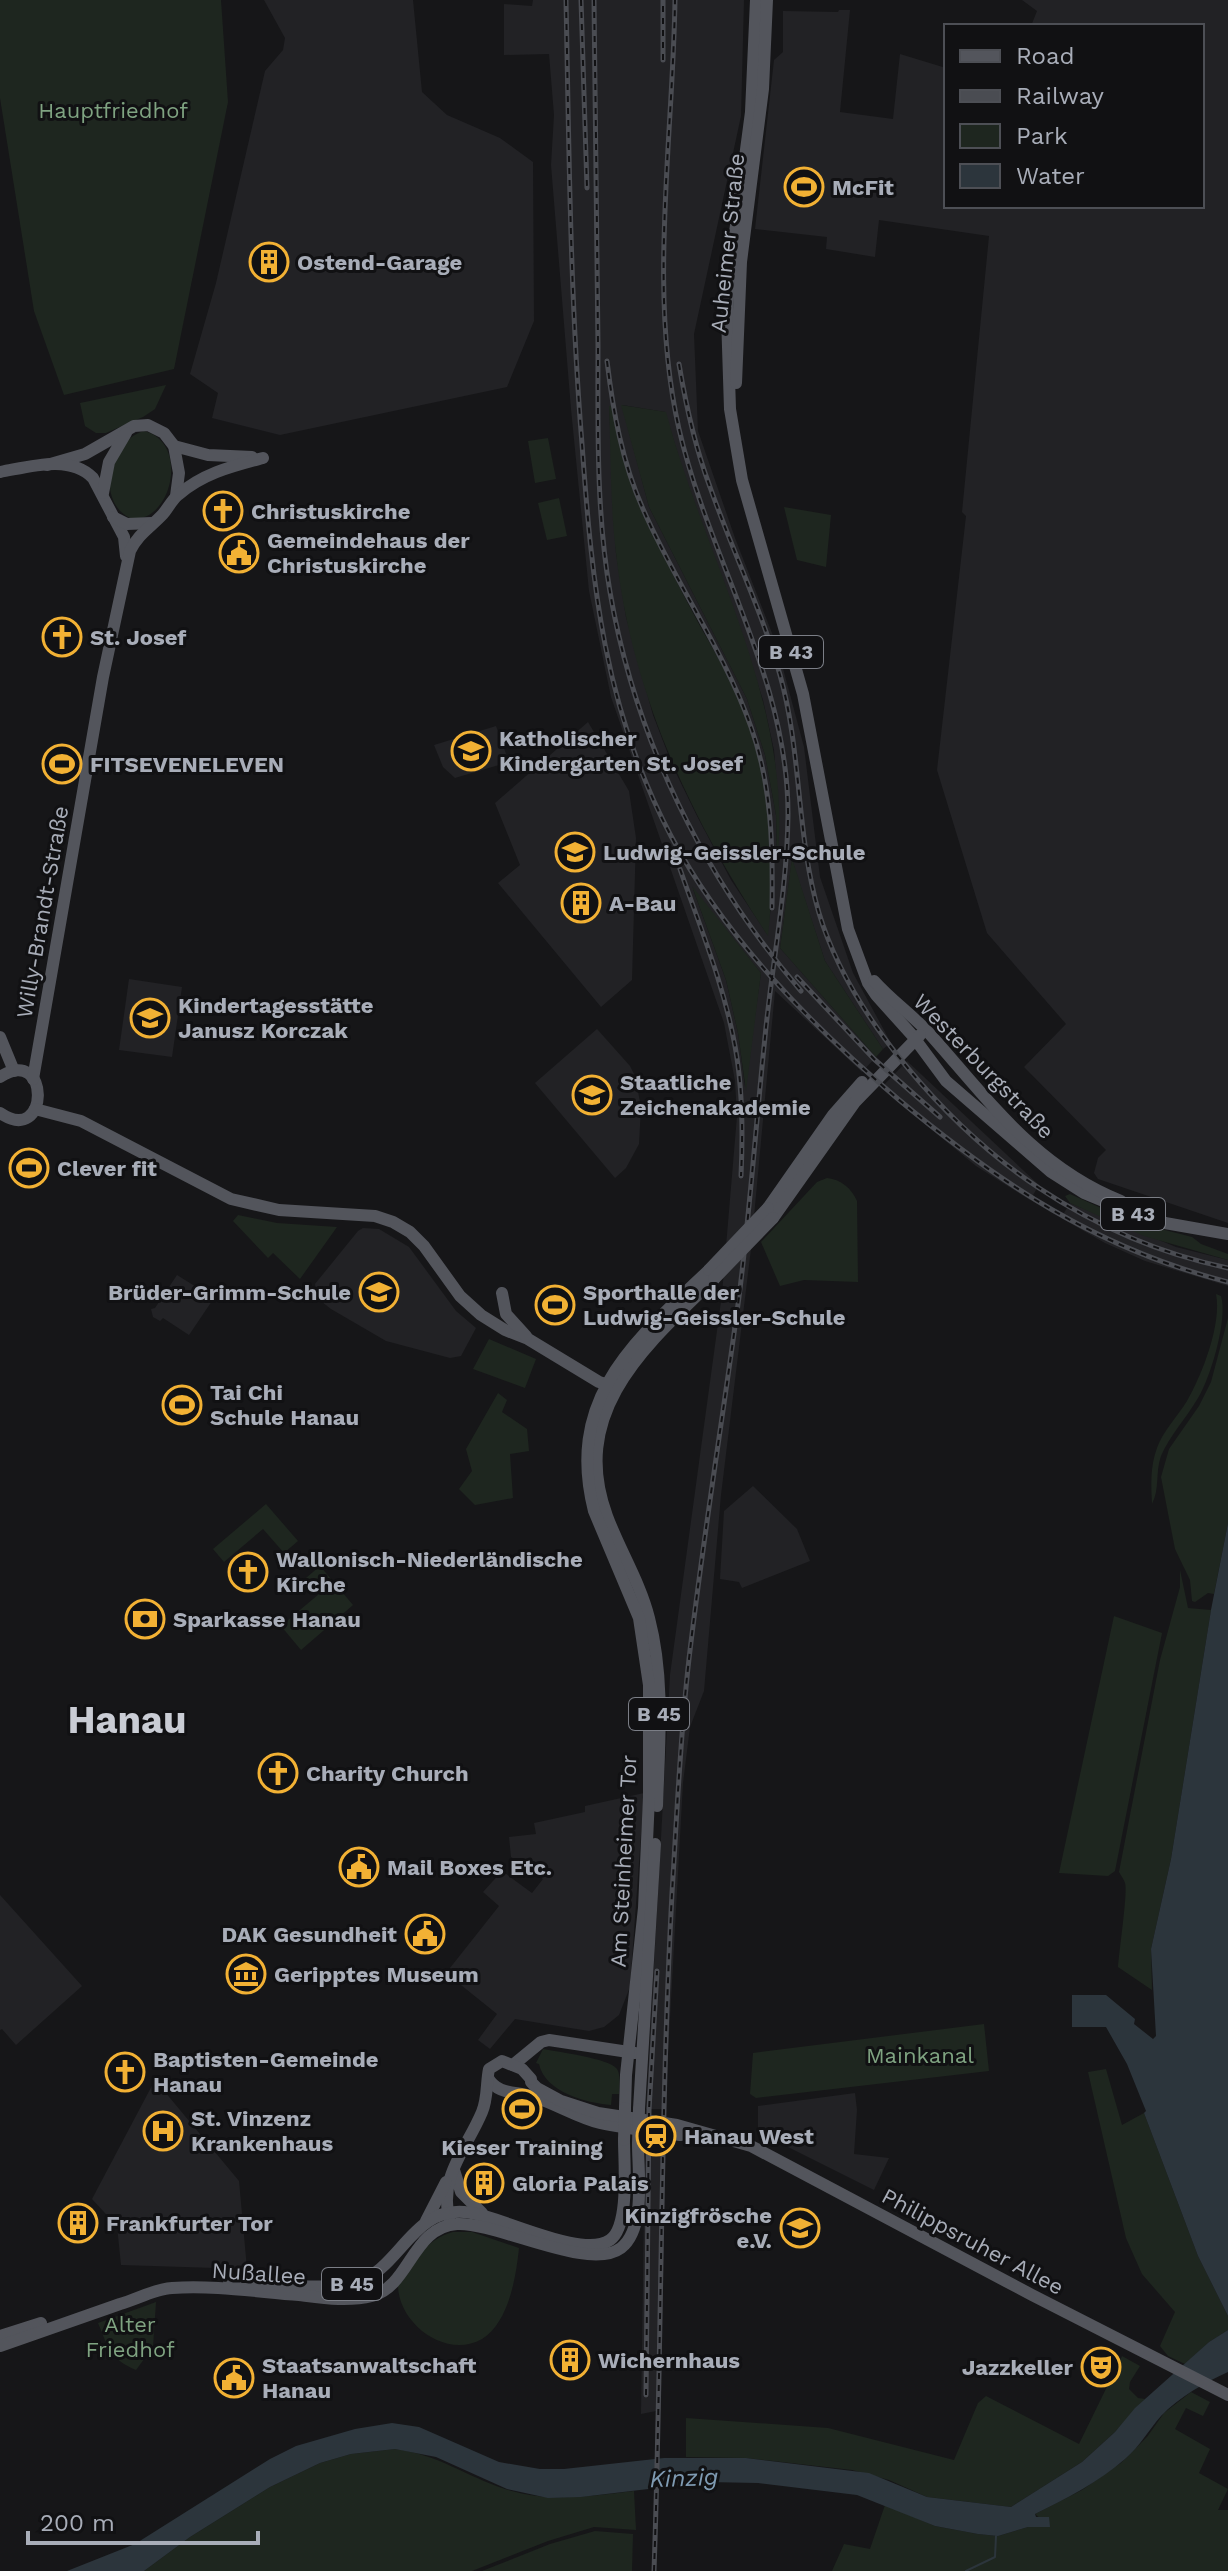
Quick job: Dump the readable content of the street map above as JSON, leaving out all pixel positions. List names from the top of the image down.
{
  "streets": {
    "main road": [
      "Auheimer Straße",
      "B 43",
      "Willy-Brandt-Straße",
      "Westerburgstraße",
      "B 45",
      "Am Steinheimer Tor",
      "Philippsruher Allee",
      "Nußallee"
    ]
  },
  "crossings": [
    ["Auheimer Straße", "Westerburgstraße"],
    ["Westerburgstraße", "B 45"],
    ["Westerburgstraße", "Am Steinheimer Tor"],
    ["B 45", "Am Steinheimer Tor"],
    ["B 45", "Nußallee"],
    ["Am Steinheimer Tor", "Nußallee"]
  ],
  "districts": ["Hanau"],
  "water": ["Kinzig"],
  "parks": ["Hauptfriedhof", "Mainkanal", "Alter Friedhof"],
  "places": {
    "sports": [
      "McFit",
      "FITSEVENELEVEN",
      "Clever fit",
      "Sporthalle der Ludwig-Geissler-Schule",
      "Tai Chi Schule Hanau",
      "Kieser Training"
    ],
    "building": [
      "Ostend-Garage",
      "A-Bau",
      "Gloria Palais",
      "Frankfurter Tor",
      "Wichernhaus"
    ],
    "church": [
      "Christuskirche",
      "St. Josef",
      "Wallonisch-Niederländische Kirche",
      "Charity Church",
      "Baptisten-Gemeinde Hanau"
    ],
    "public building": [
      "Gemeindehaus der Christuskirche",
      "Mail Boxes Etc.",
      "DAK Gesundheit",
      "Staatsanwaltschaft Hanau"
    ],
    "school or university": [
      "Katholischer Kindergarten St. Josef",
      "Ludwig-Geissler-Schule",
      "Kindertagesstätte Janusz Korczak",
      "Staatliche Zeichenakademie",
      "Brüder-Grimm-Schule",
      "Kinzigfrösche e.V."
    ],
    "bank": ["Sparkasse Hanau"],
    "museum": ["Geripptes Museum"],
    "hospital": ["St. Vinzenz Krankenhaus"],
    "station": ["Hanau West"],
    "theatre": ["Jazzkeller"]
  },
  "legend": [
    "Road",
    "Railway",
    "Park",
    "Water"
  ],
  "scale_bar": "200 m"
}
